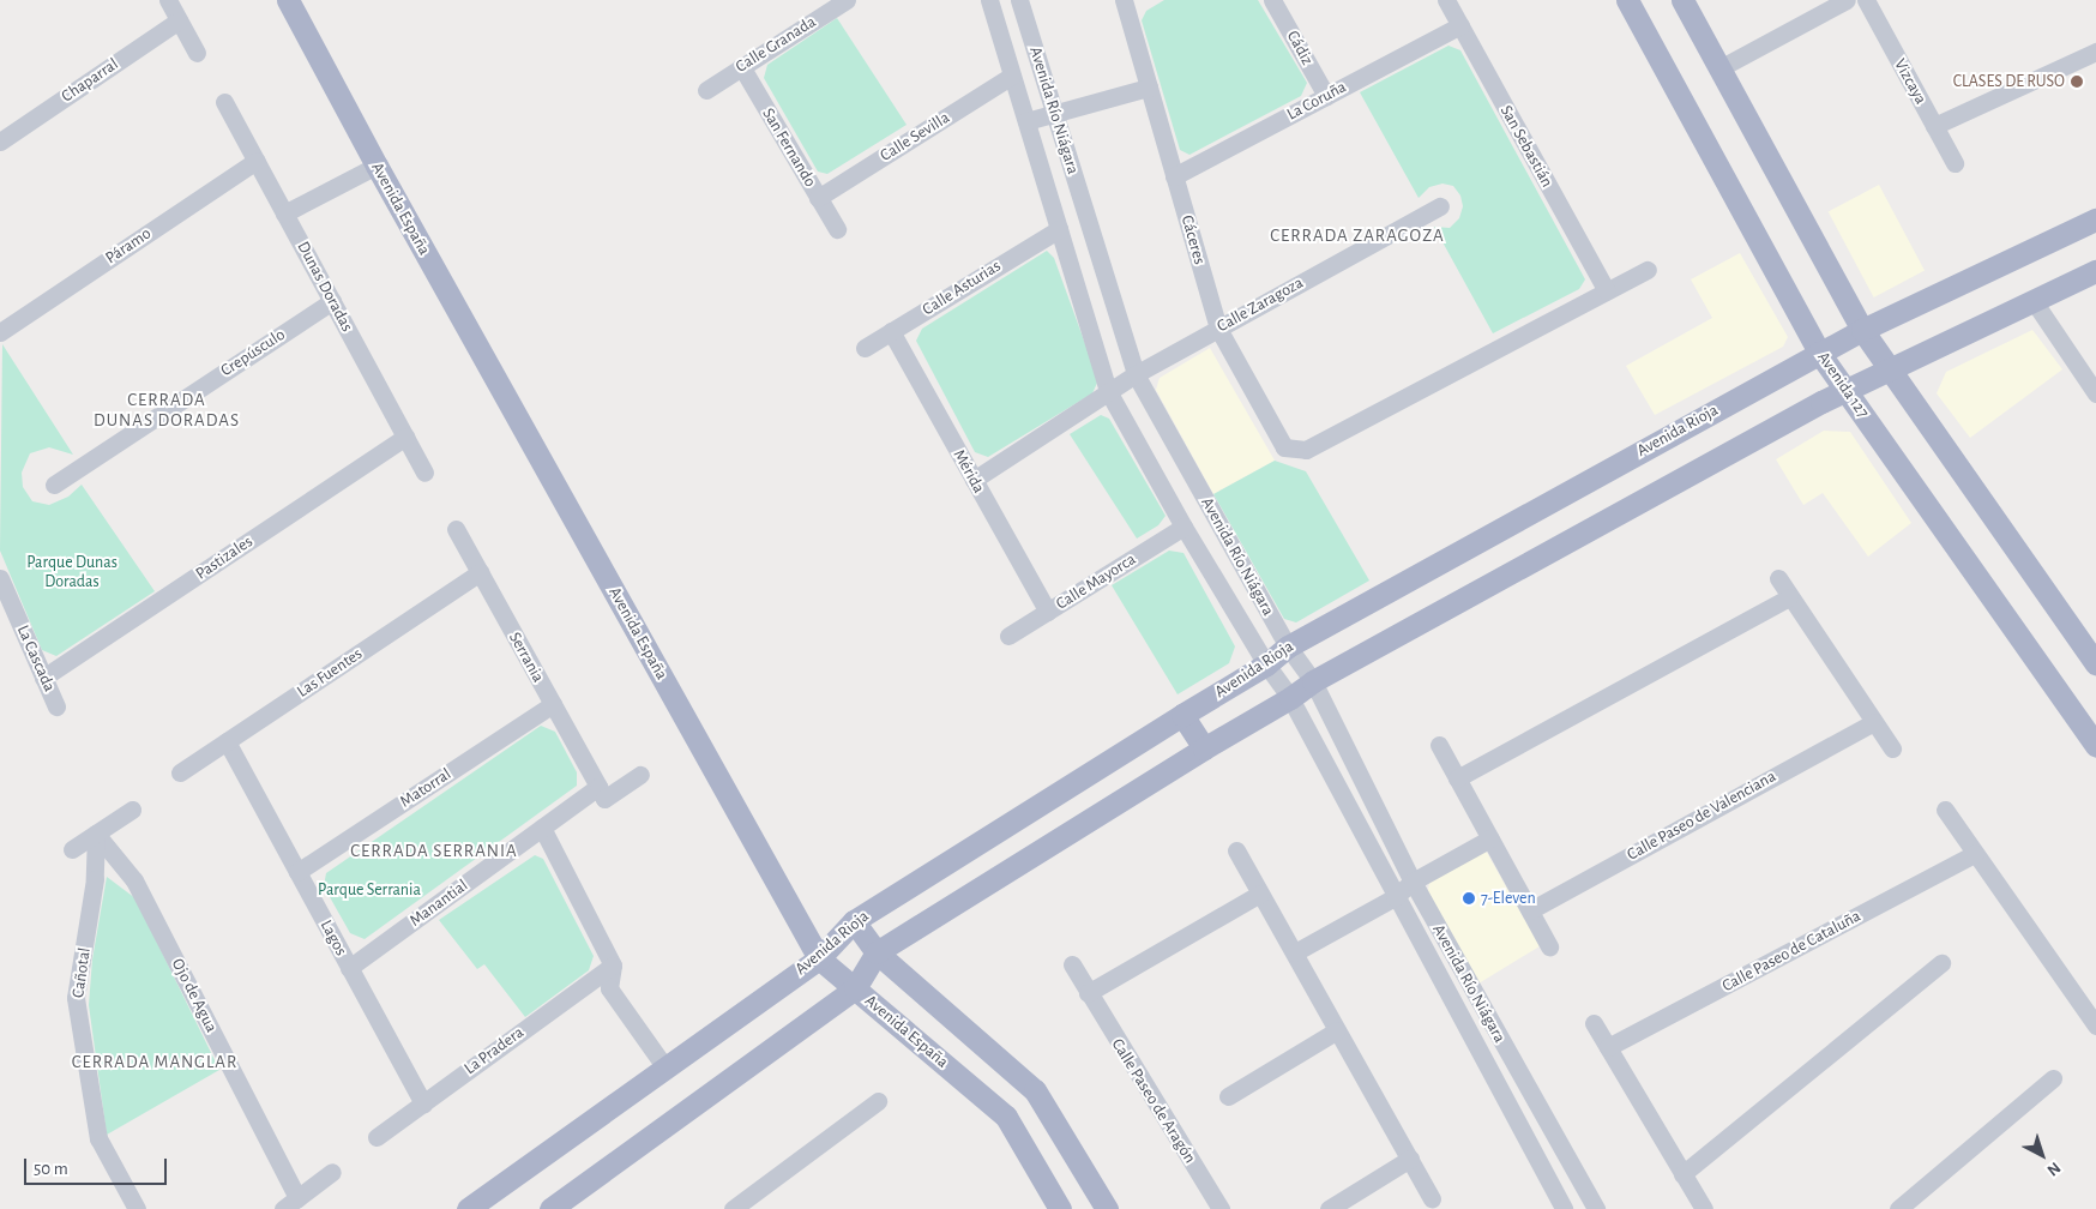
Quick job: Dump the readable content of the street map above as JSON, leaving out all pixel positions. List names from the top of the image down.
{
  "streets": {
    "main road": ["Avenida España", "Avenida 127", "Avenida Rioja"],
    "street": [
      "Calle Granada",
      "Cádiz",
      "Chaparral",
      "Vizcaya",
      "La Coruña",
      "Avenida Río Niágara",
      "Calle Sevilla",
      "San Sebastián",
      "San Fernando",
      "Cáceres",
      "Páramo",
      "Dunas Doradas",
      "Calle Asturias",
      "Calle Zaragoza",
      "Crepúsculo",
      "Mérida",
      "Pastizales",
      "Calle Mayorca",
      "Serrania",
      "La Cascada",
      "Las Fuentes",
      "Matorral",
      "Calle Paseo de Valenciana",
      "Manantial",
      "Lagos",
      "Calle Paseo de Cataluña",
      "Cañotal",
      "Ojo de Agua",
      "La Pradera",
      "Calle Paseo de Aragón"
    ]
  },
  "crossings": [
    ["Calle Granada", "San Fernando"],
    ["Cádiz", "La Coruña"],
    ["La Coruña", "San Sebastián"],
    ["La Coruña", "Cáceres"],
    ["Avenida Río Niágara", "Calle Sevilla"],
    ["Avenida Río Niágara", "Calle Asturias"],
    ["Avenida Río Niágara", "Calle Zaragoza"],
    ["Avenida Río Niágara", "Avenida Rioja"],
    ["Avenida Río Niágara", "Calle Mayorca"],
    ["Calle Sevilla", "San Fernando"],
    ["San Sebastián", "Cáceres"],
    ["Avenida España", "Avenida Rioja"],
    ["Cáceres", "Calle Zaragoza"],
    ["Páramo", "Dunas Doradas"],
    ["Dunas Doradas", "Crepúsculo"],
    ["Dunas Doradas", "Pastizales"],
    ["Calle Asturias", "Mérida"],
    ["Calle Zaragoza", "Mérida"],
    ["Avenida 127", "Avenida Rioja"],
    ["Mérida", "Calle Mayorca"],
    ["Pastizales", "La Cascada"],
    ["Serrania", "Las Fuentes"],
    ["Serrania", "Matorral"],
    ["Serrania", "Manantial"],
    ["Las Fuentes", "Lagos"],
    ["Matorral", "Lagos"],
    ["Manantial", "Lagos"],
    ["Lagos", "La Pradera"],
    ["Cañotal", "Ojo de Agua"]
  ],
  "districts": [
    "CERRADA ZARAGOZA",
    "CERRADA DUNAS DORADAS",
    "CERRADA SERRANIA",
    "CERRADA MANGLAR"
  ],
  "parks": ["Parque Dunas Doradas", "Parque Serrania"],
  "places": ["CLASES DE RUSO", "7-Eleven"],
  "scale_bar": "50 m",
  "north": "bottom right"
}
